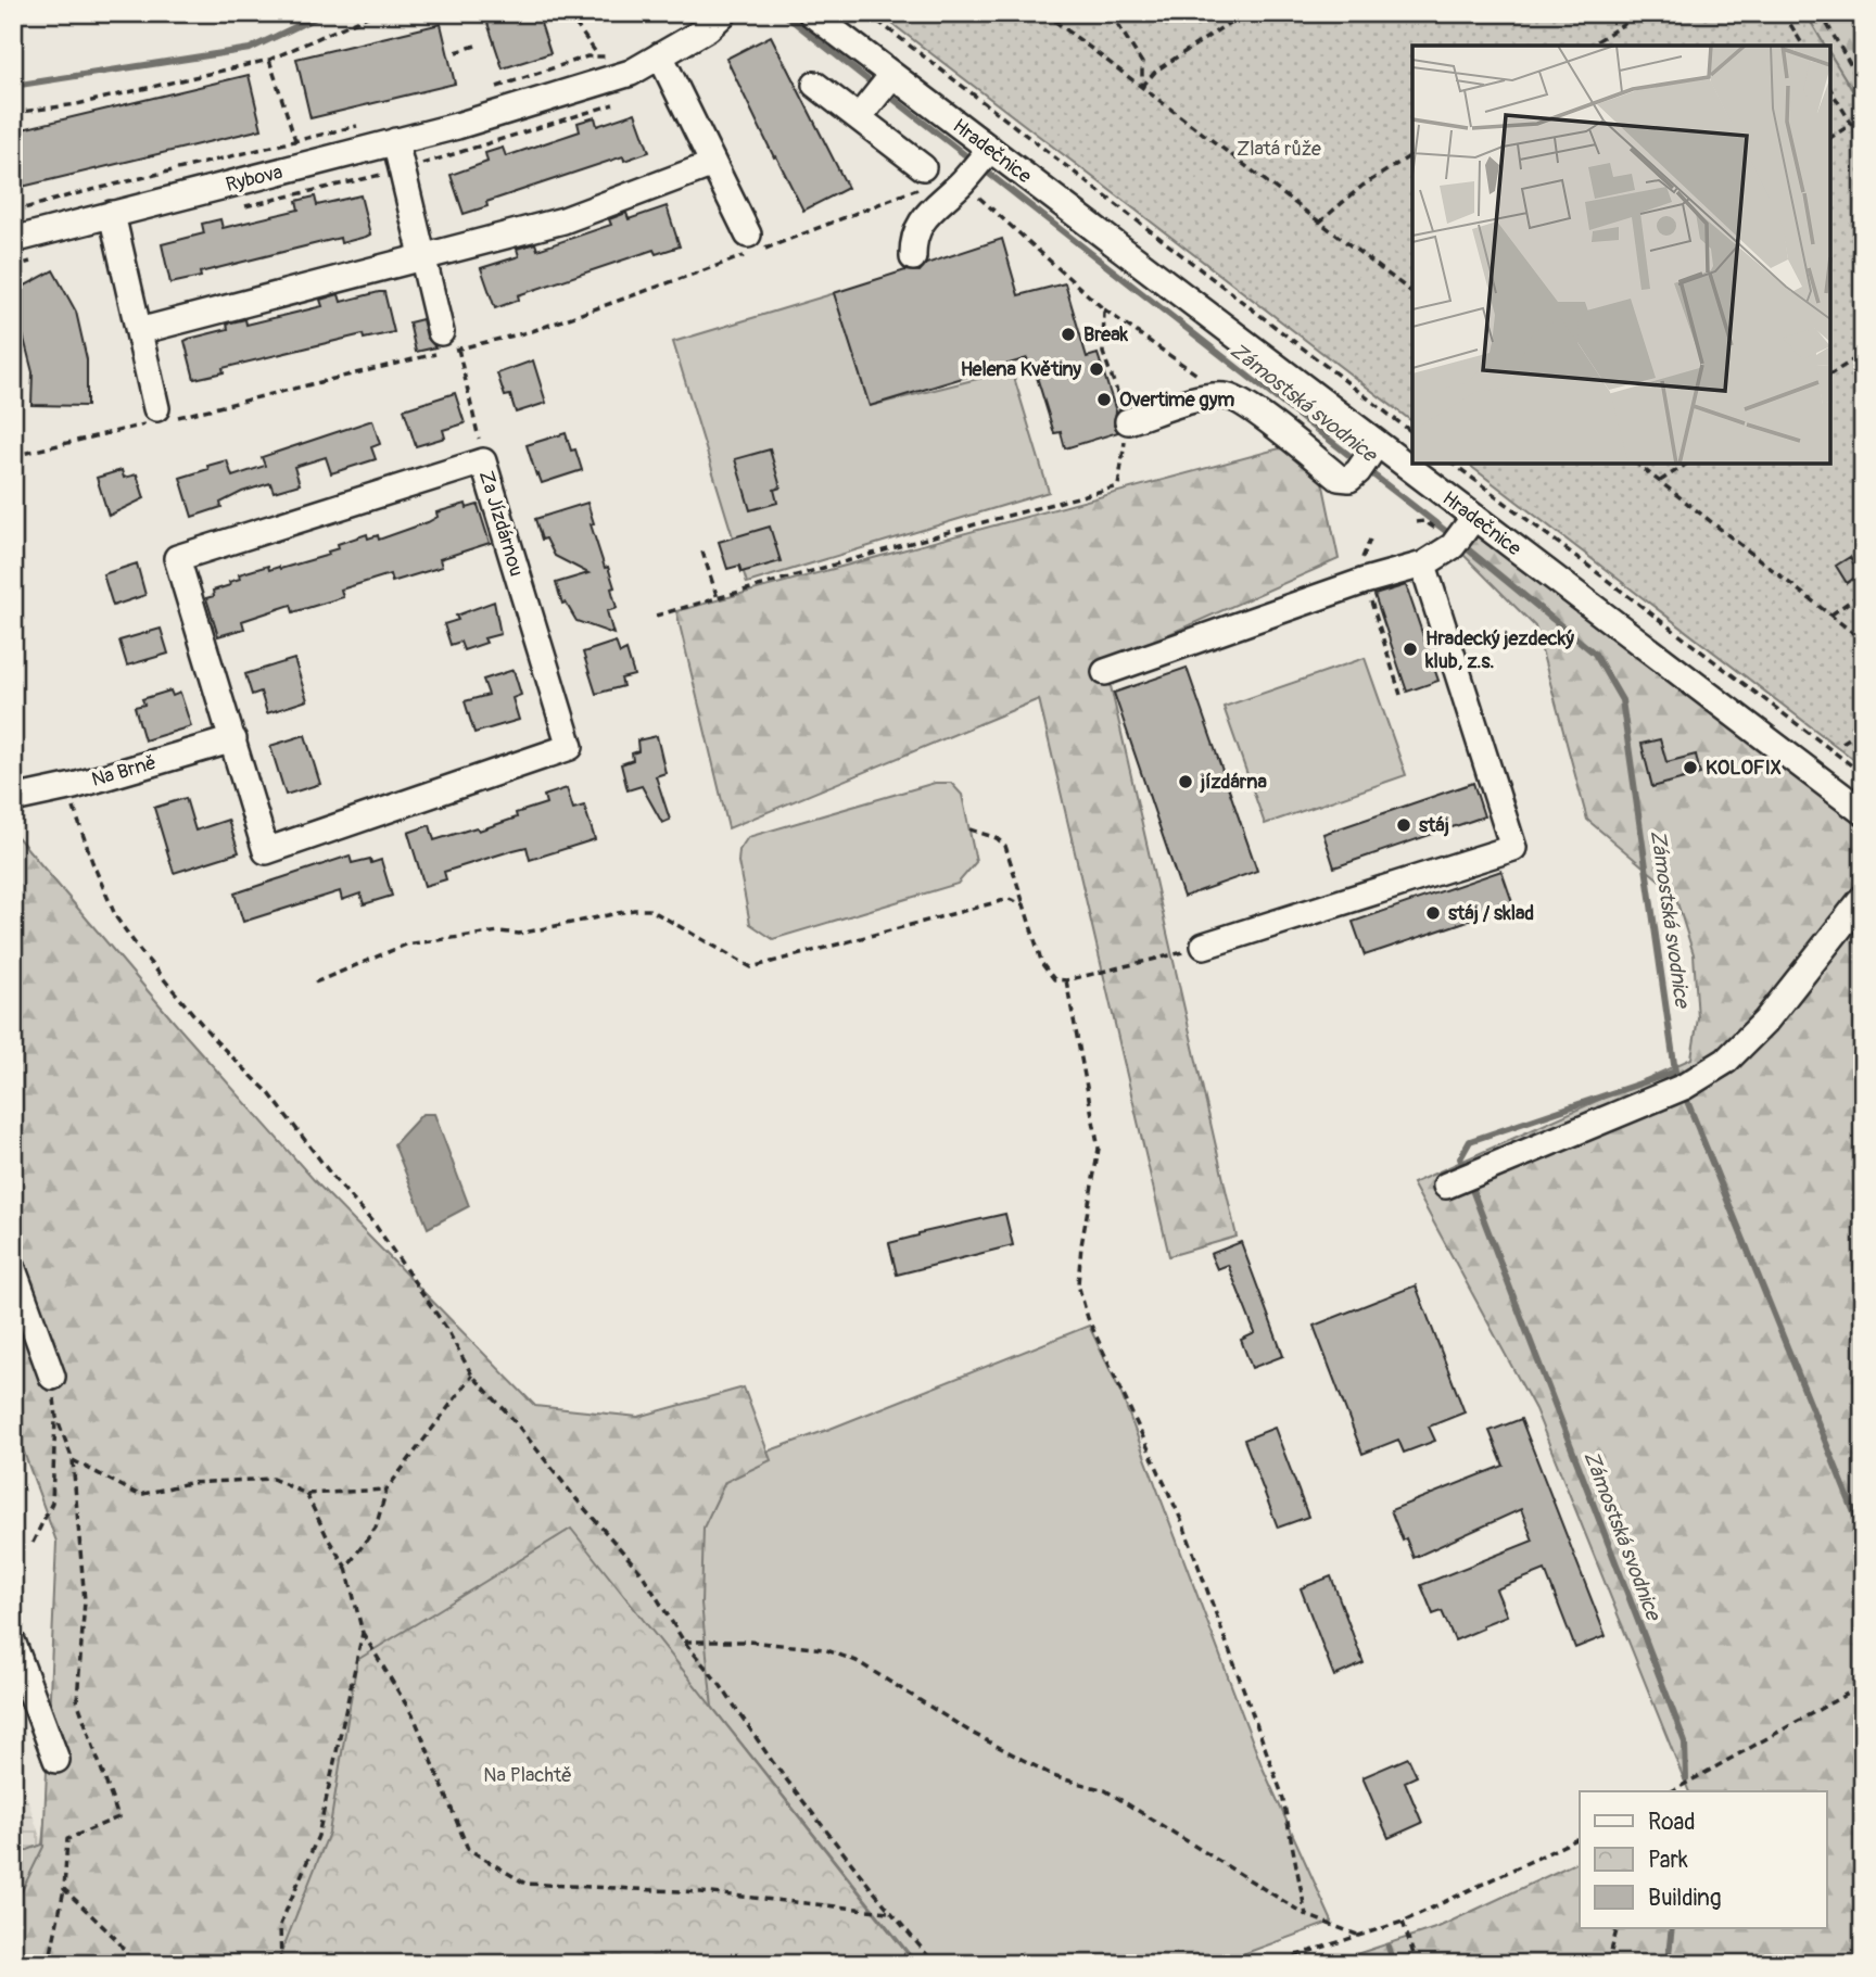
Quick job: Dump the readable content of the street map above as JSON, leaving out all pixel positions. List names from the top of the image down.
{
  "streets": {
    "street": [
      "Hradečnice",
      "Rybova",
      "Za Jízdárnou",
      "Na Brně"
    ]
  },
  "crossings": [
    ["Za Jízdárnou", "Na Brně"]
  ],
  "water": ["Zámostská svodnice"],
  "parks": ["Zlatá růže", "Na Plachtě"],
  "places": [
    "Break",
    "Helena Květiny",
    "Overtime gym",
    "Hradecký jezdecký klub, z.s.",
    "KOLOFIX",
    "jízdárna",
    "stáj",
    "stáj / sklad"
  ],
  "legend": ["Road", "Park", "Building"]
}
